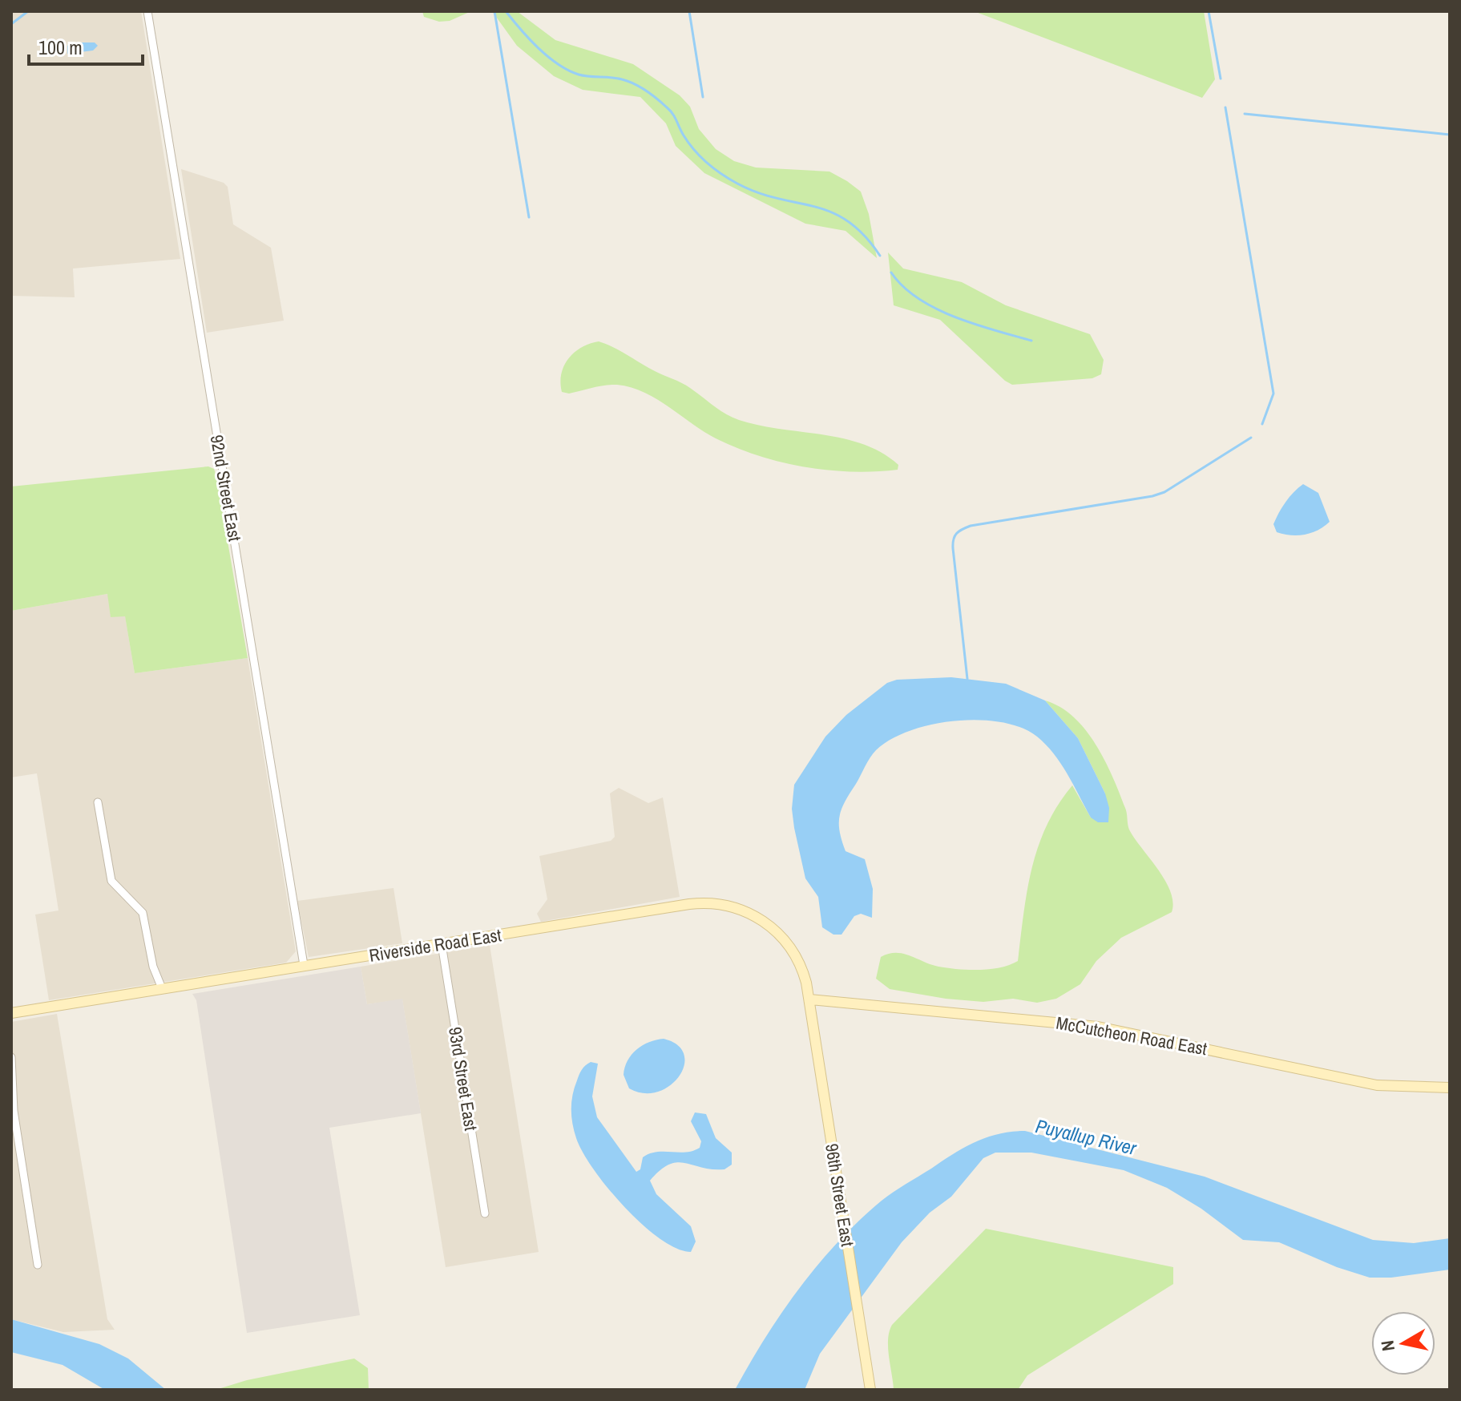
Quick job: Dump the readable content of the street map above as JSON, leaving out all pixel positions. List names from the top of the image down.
{
  "streets": {
    "street": [
      "92nd Street East",
      "Riverside Road East",
      "McCutcheon Road East",
      "93rd Street East",
      "96th Street East"
    ]
  },
  "crossings": [
    ["92nd Street East", "Riverside Road East"],
    ["Riverside Road East", "McCutcheon Road East"],
    ["Riverside Road East", "93rd Street East"],
    ["Riverside Road East", "96th Street East"],
    ["McCutcheon Road East", "96th Street East"]
  ],
  "water": ["Puyallup River"],
  "scale_bar": "100 m",
  "north": "left"
}
